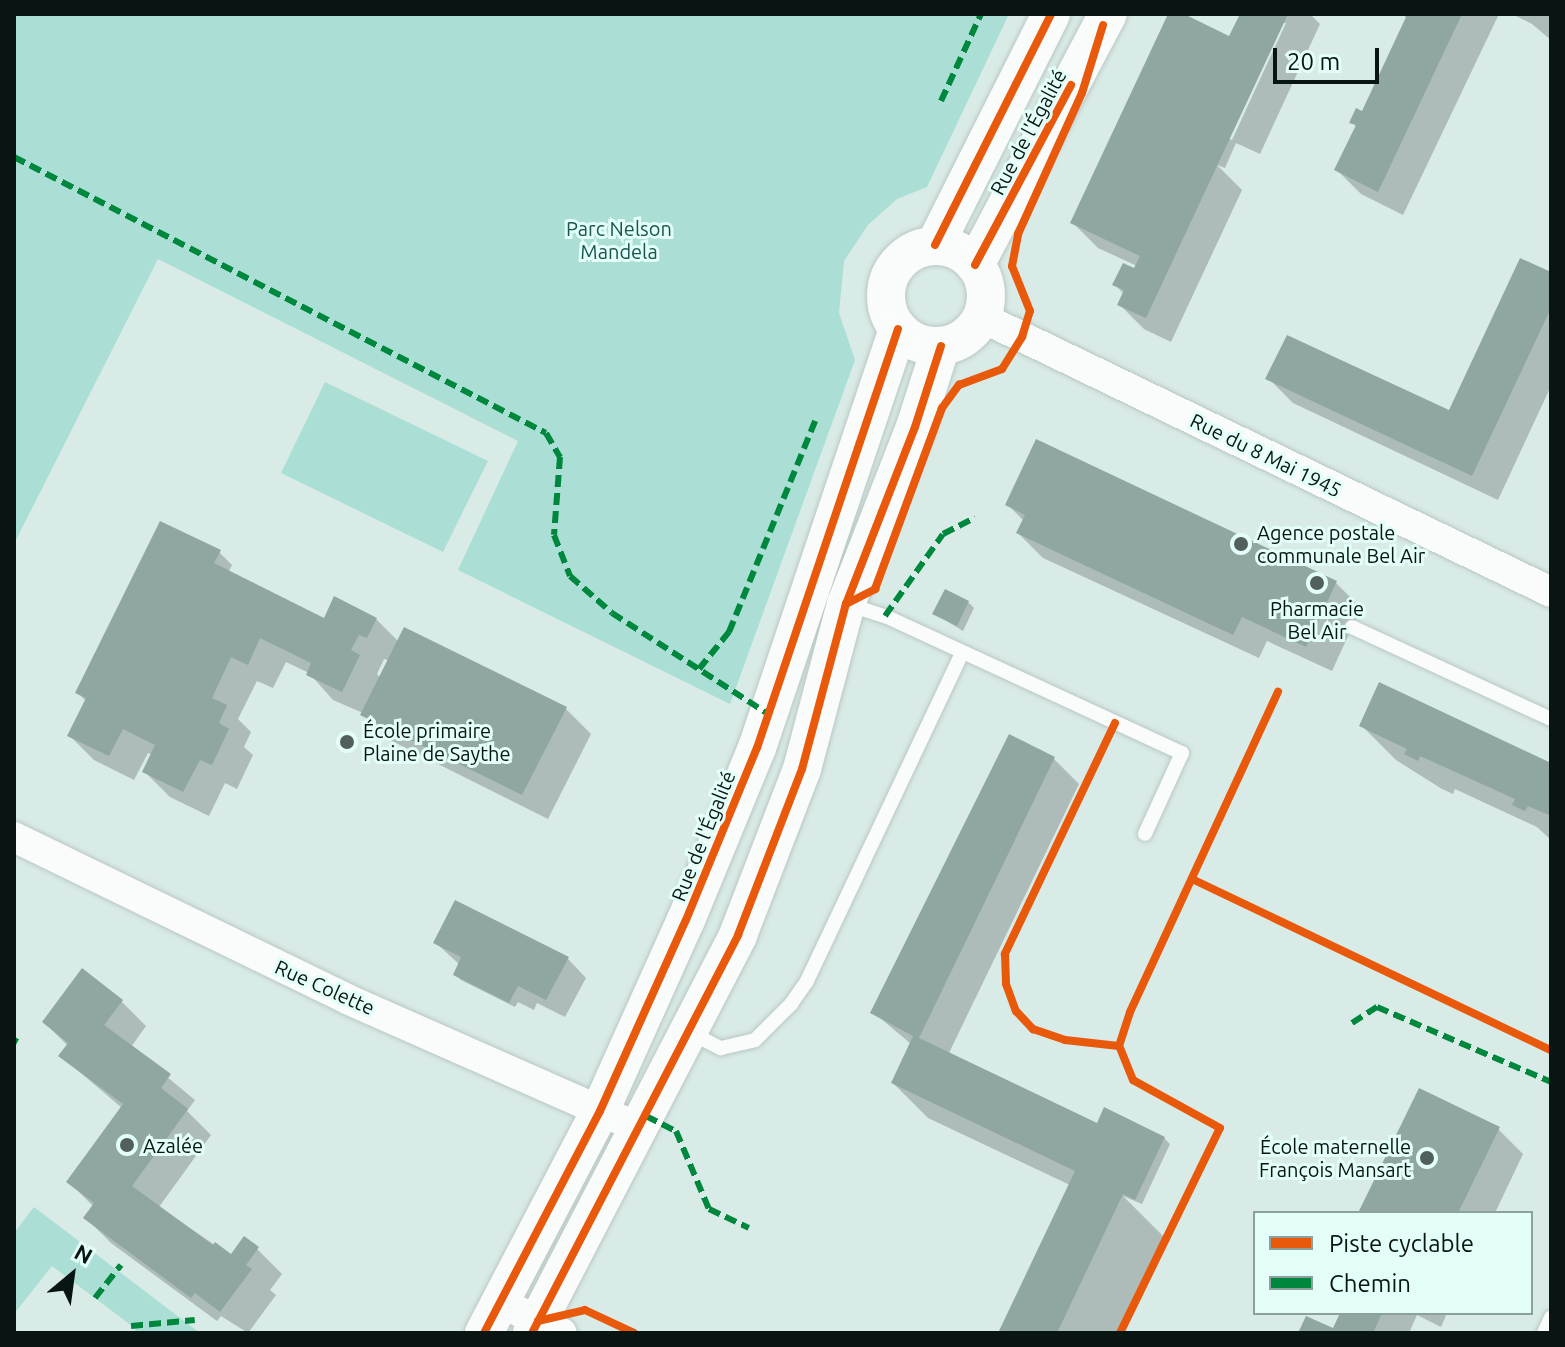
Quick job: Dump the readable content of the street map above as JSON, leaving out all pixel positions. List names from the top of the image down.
{
  "streets": {
    "street": ["Rue de l'Égalité", "Rue du 8 Mai 1945", "Rue Colette"]
  },
  "crossings": [
    ["Rue de l'Égalité", "Rue du 8 Mai 1945"],
    ["Rue de l'Égalité", "Rue Colette"]
  ],
  "parks": ["Parc Nelson Mandela"],
  "places": [
    "Agence postale communale Bel Air",
    "Pharmacie Bel Air",
    "École primaire Plaine de Saythe",
    "Azalée",
    "École maternelle François Mansart"
  ],
  "legend": ["Piste cyclable", "Chemin"],
  "scale_bar": "20 m",
  "north": "top right"
}
